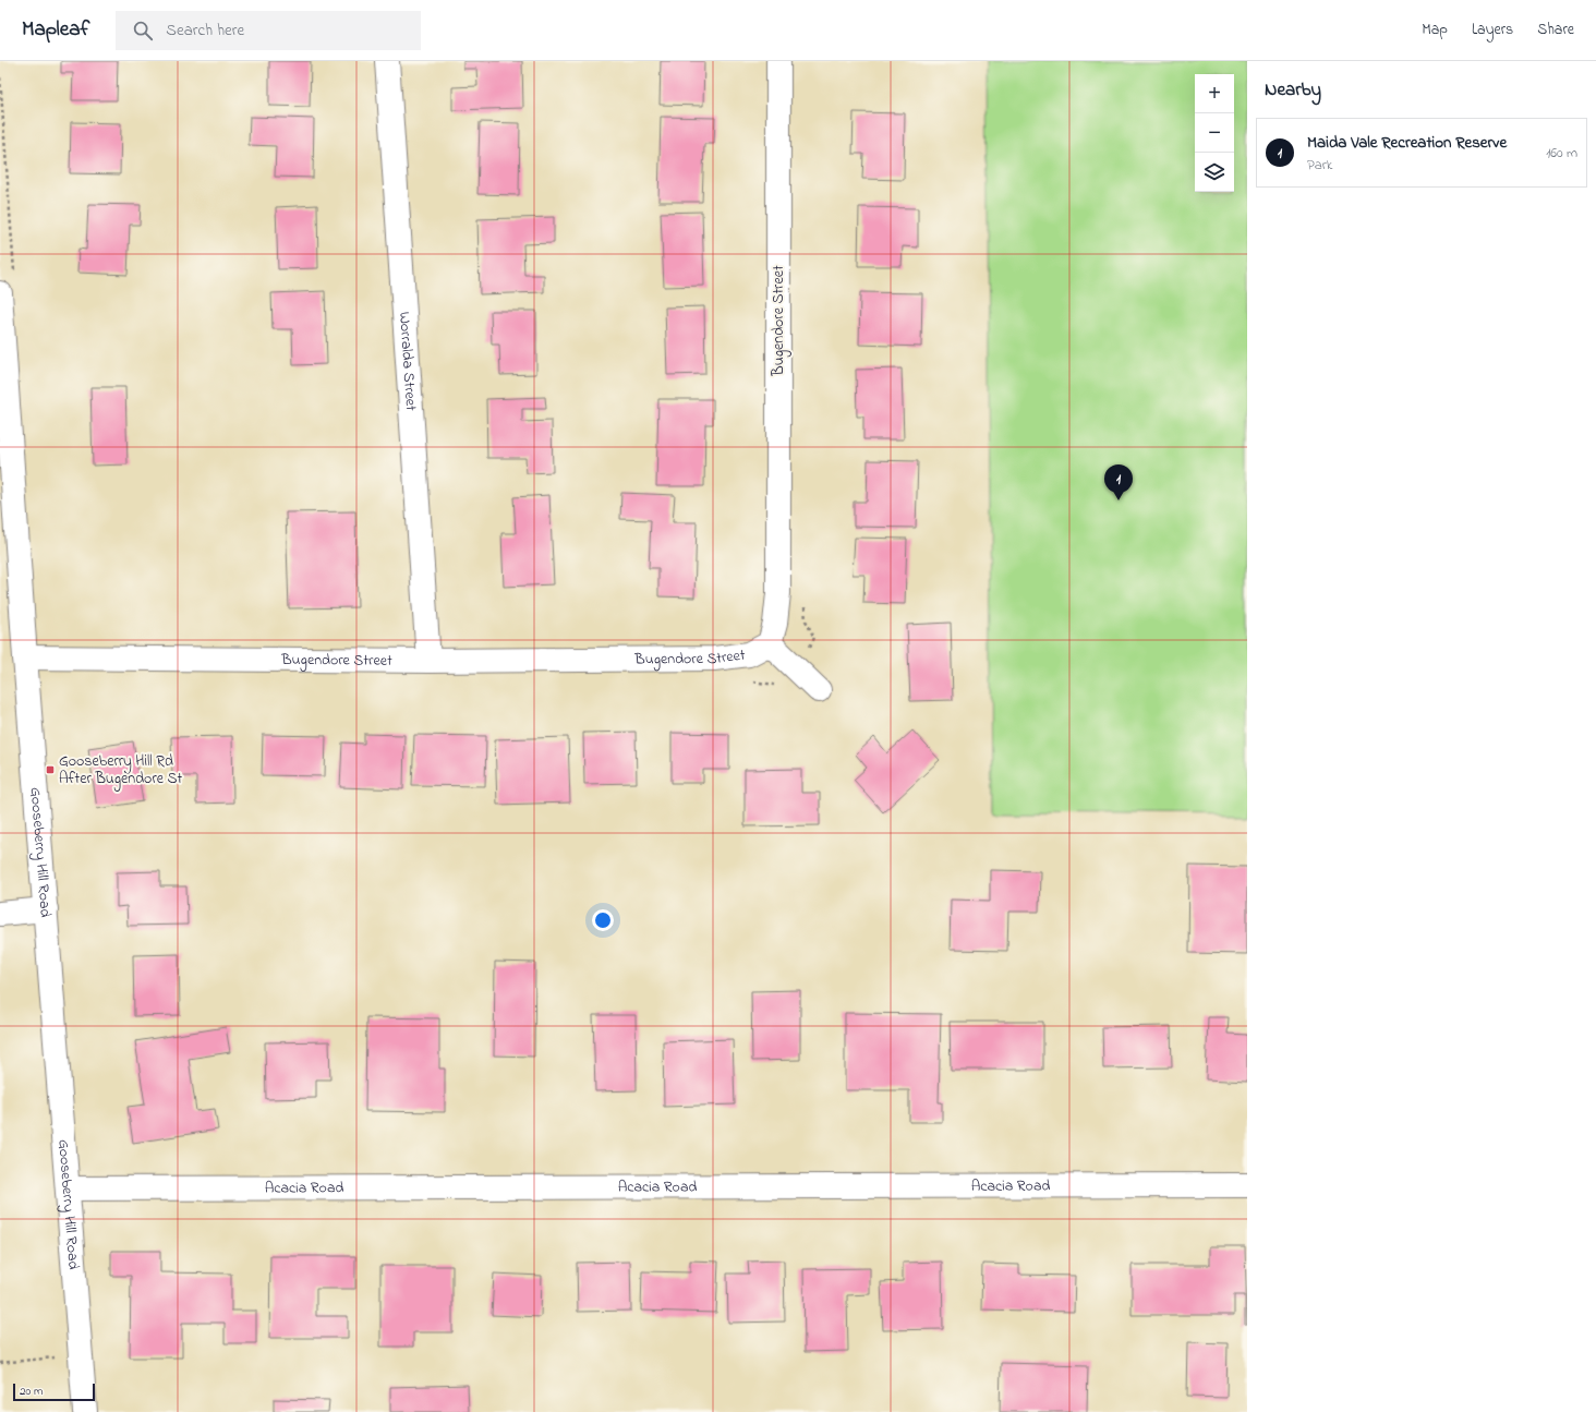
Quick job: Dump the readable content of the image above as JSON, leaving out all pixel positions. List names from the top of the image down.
{
  "streets": {
    "street": [
      "Bugendore Street",
      "Worralda Street",
      "Gooseberry Hill Road",
      "Acacia Road"
    ]
  },
  "crossings": [
    ["Bugendore Street", "Worralda Street"],
    ["Bugendore Street", "Gooseberry Hill Road"],
    ["Gooseberry Hill Road", "Acacia Road"]
  ],
  "places": {
    "transit": ["Gooseberry Hill Rd After Bugendore St"]
  },
  "scale_bar": "20 m",
  "page": {
    "header": "Mapleaf",
    "search": "Search here",
    "nav": ["Map", "Layers", "Share"],
    "heading": "Nearby",
    "map_buttons": ["+", "−"],
    "list": [
      {
        "mark": "1",
        "name": "Maida Vale Recreation Reserve",
        "note": "Park",
        "value": "160 m"
      }
    ],
    "pins": "1",
    "scale": "20 m"
  }
}
